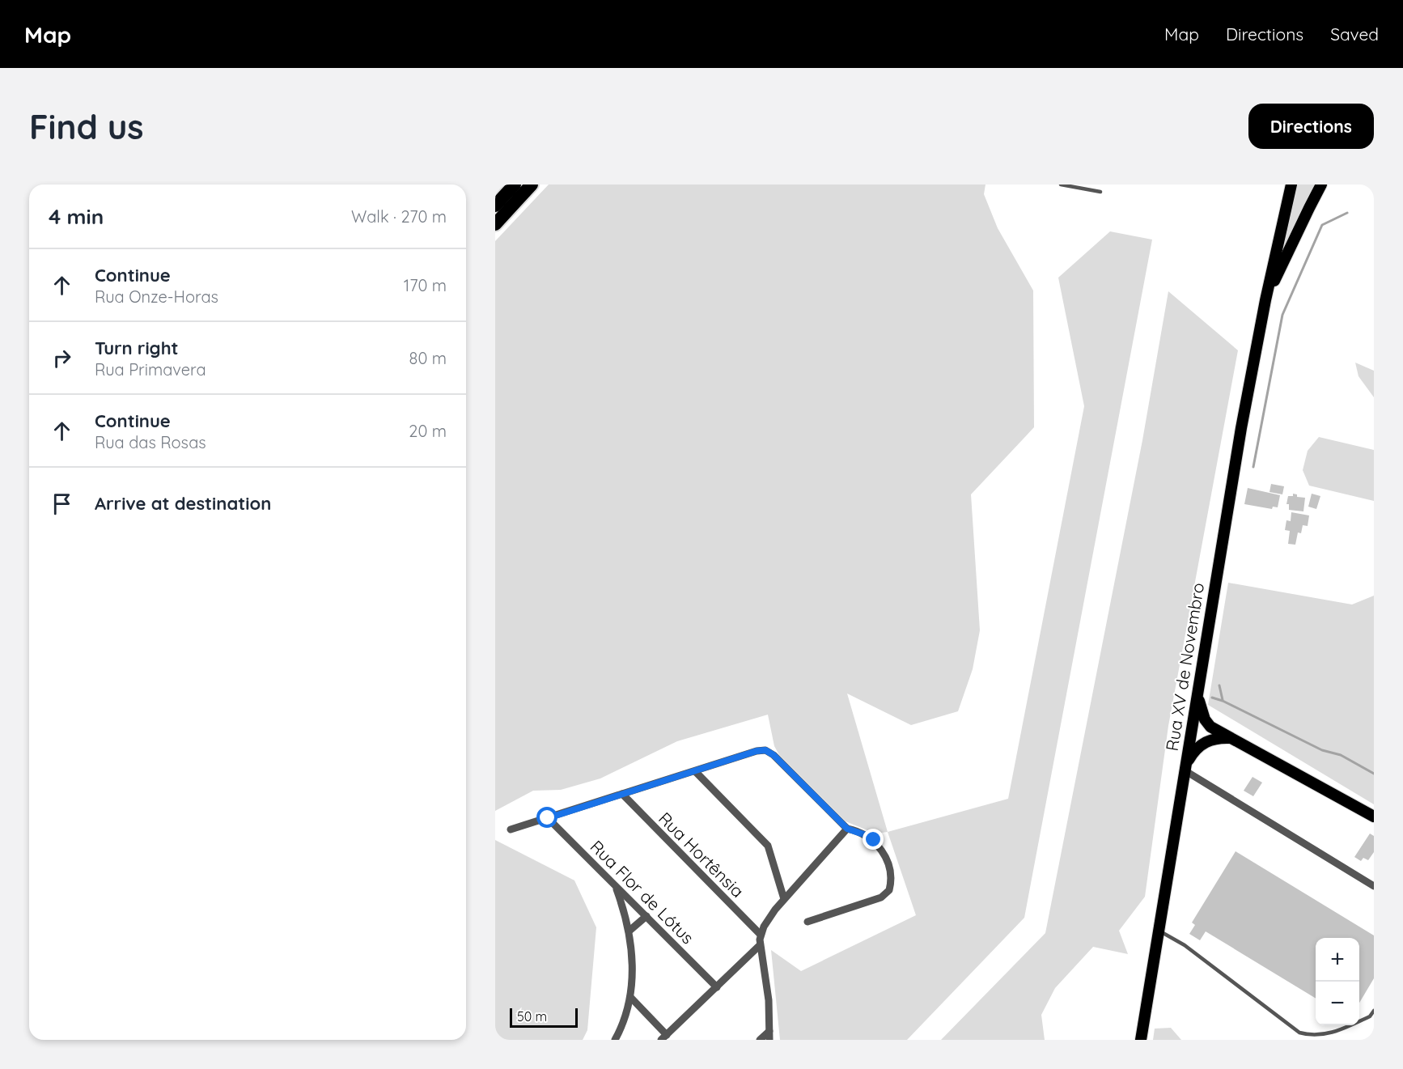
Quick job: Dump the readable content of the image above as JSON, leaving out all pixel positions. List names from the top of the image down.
{
  "streets": {
    "main road": ["Rua XV de Novembro"],
    "street": ["Rua Hortênsia", "Rua Flor de Lótus"]
  },
  "scale_bar": "50 m",
  "page": {
    "header": "Map",
    "nav": ["Map", "Directions", "Saved"],
    "buttons": "Directions",
    "title": "Find us",
    "heading": ["4 min", "Walk · 270 m"],
    "list": [
      ["Continue", "Rua Onze-Horas", "170 m"],
      ["Turn right", "Rua Primavera", "80 m"],
      ["Continue", "Rua das Rosas", "20 m"],
      "Arrive at destination"
    ],
    "map_buttons": ["+", "−"],
    "scale": "50 m"
  }
}
